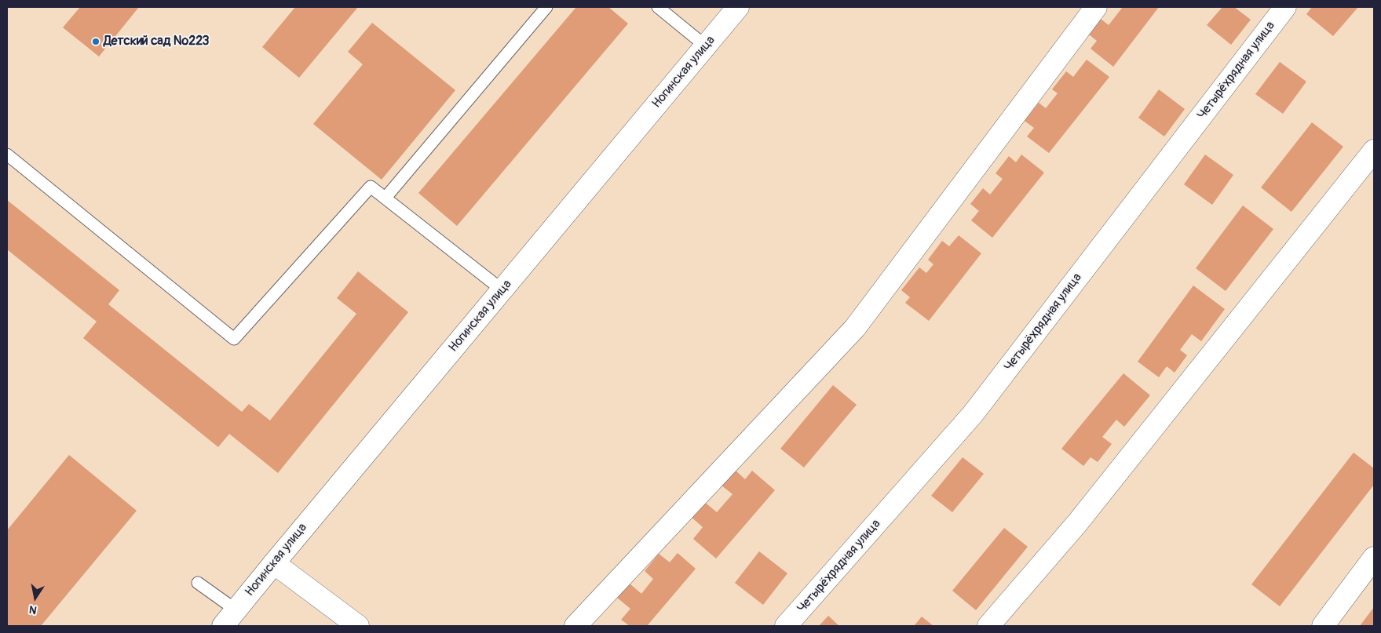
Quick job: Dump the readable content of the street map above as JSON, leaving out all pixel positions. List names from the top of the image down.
{
  "streets": {
    "street": ["Четырёхрядная улица", "Ногинская улица"]
  },
  "places": ["Детский сад №223"],
  "north": "bottom"
}
